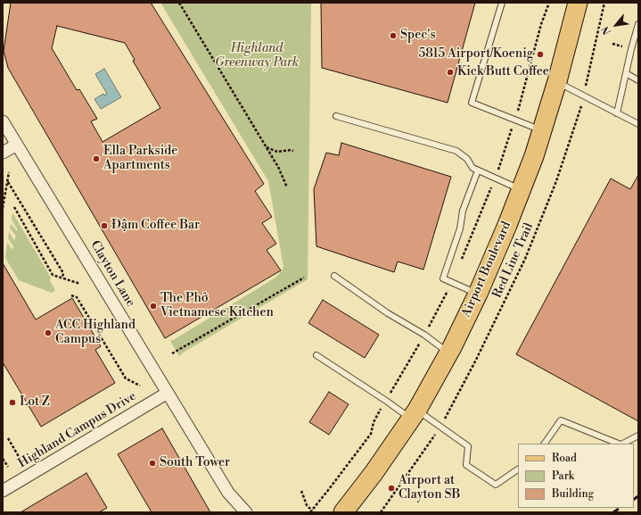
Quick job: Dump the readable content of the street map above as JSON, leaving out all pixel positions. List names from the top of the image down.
{
  "streets": {
    "main road": ["Airport Boulevard"],
    "street": ["Clayton Lane", "Highland Campus Drive"],
    "path": ["Red Line Trail"]
  },
  "crossings": [
    ["Clayton Lane", "Highland Campus Drive"]
  ],
  "parks": ["Highland Greenway Park"],
  "places": [
    "Spec's",
    "5815 Airport/Koenig",
    "Kick Butt Coffee",
    "Ella Parkside Apartments",
    "Đậm Coffee Bar",
    "The Phở Vietnamese Kitchen",
    "ACC Highland Campus",
    "Lot Z",
    "South Tower",
    "Airport at Clayton SB"
  ],
  "legend": ["Road", "Park", "Building"],
  "north": "bottom left"
}
